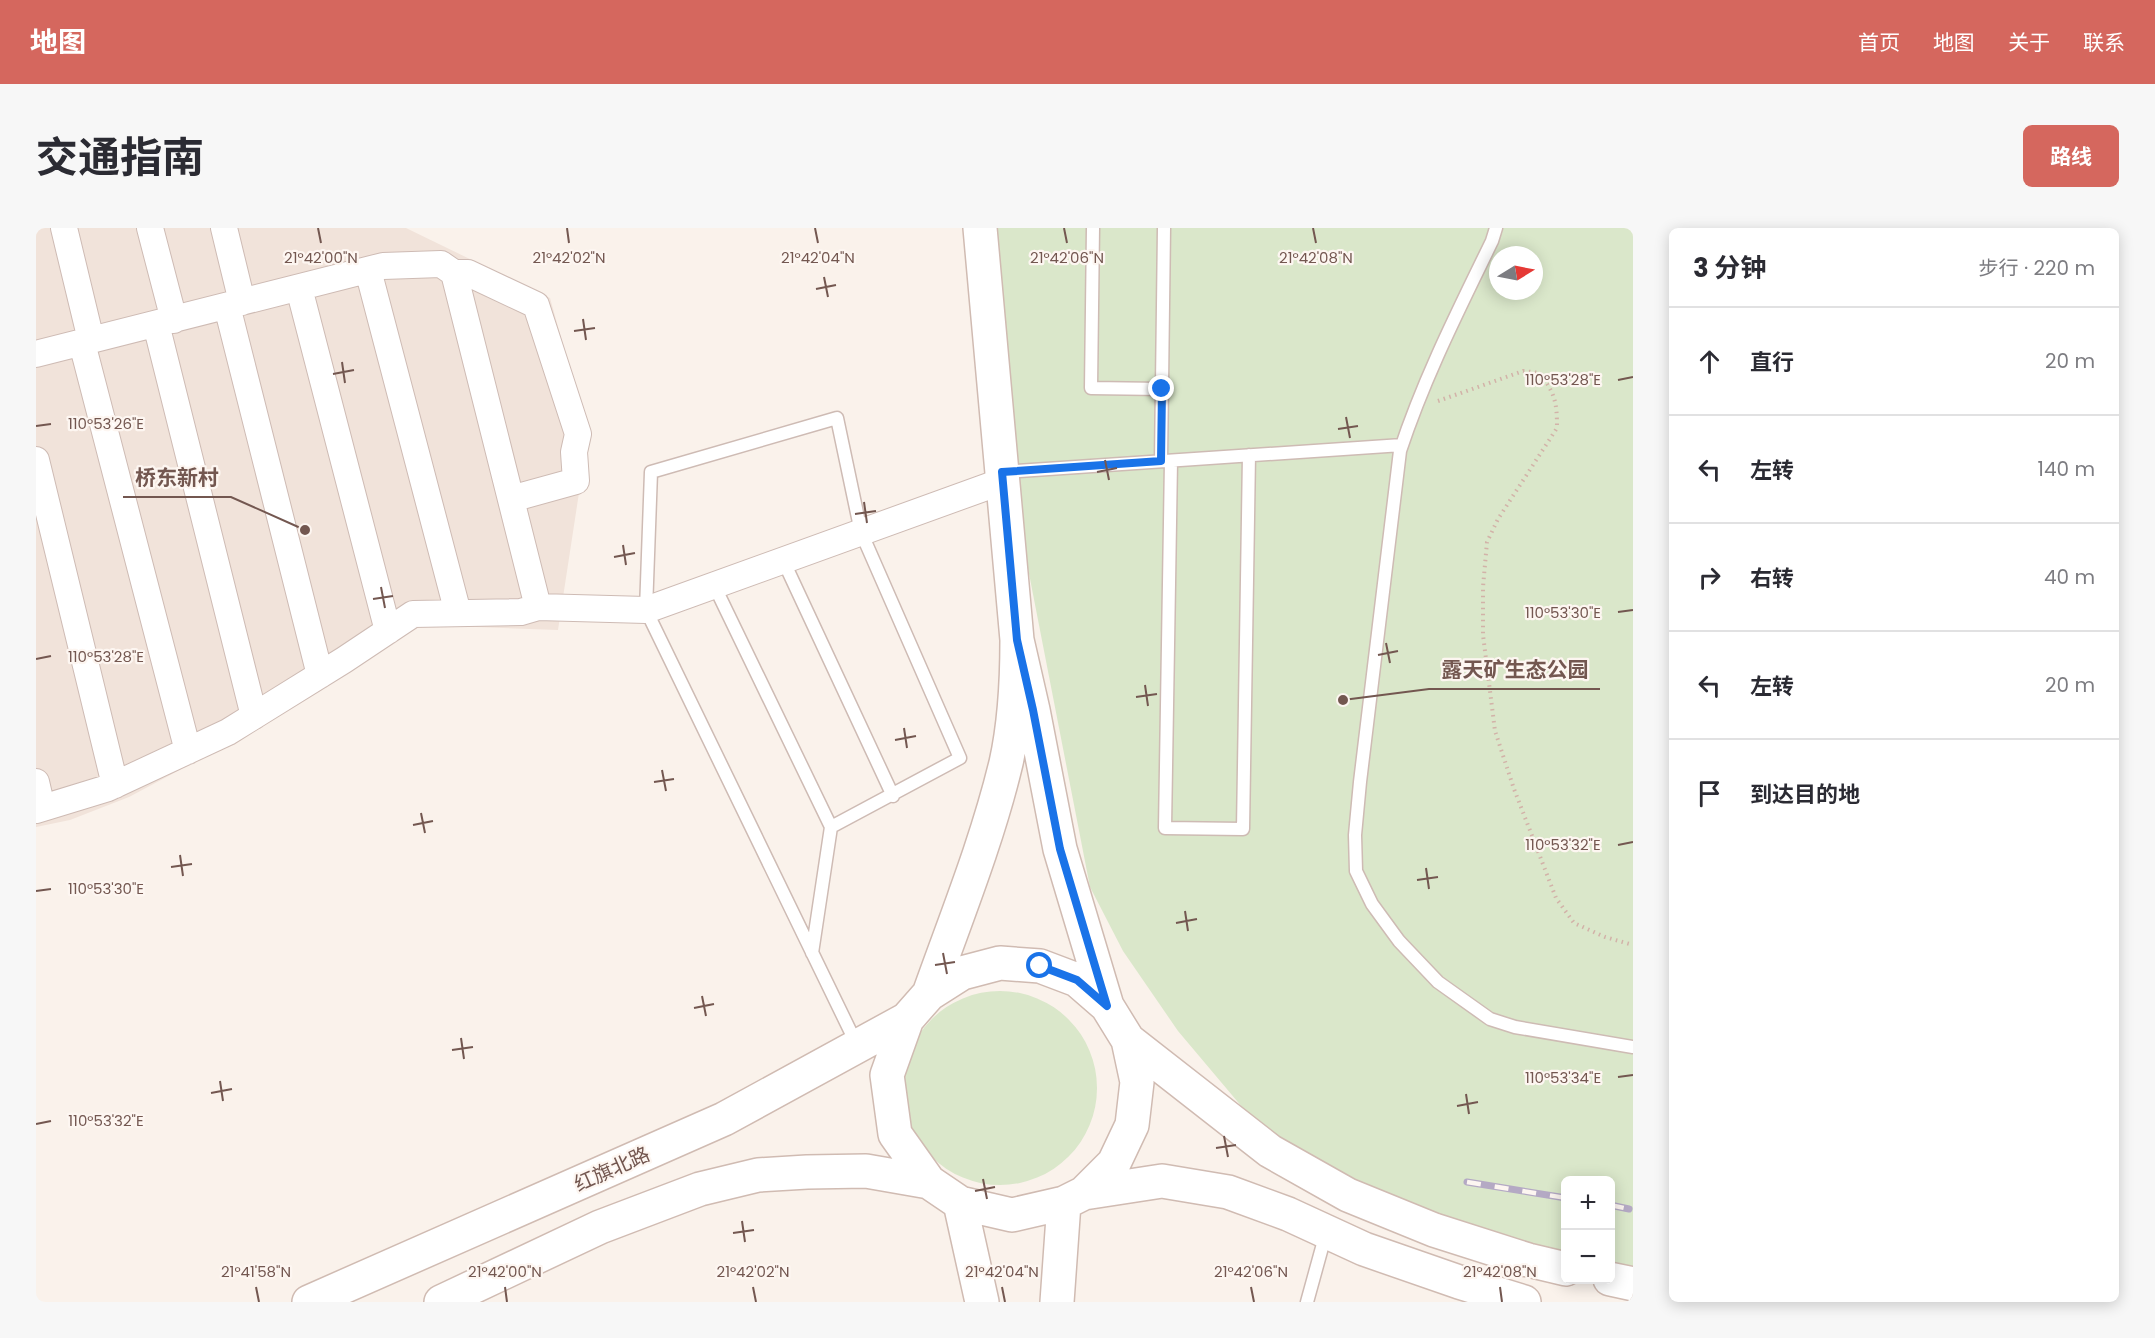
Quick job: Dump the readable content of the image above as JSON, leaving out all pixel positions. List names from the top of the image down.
{
  "streets": {
    "main road": ["红旗北路"]
  },
  "places": ["桥东新村", "露天矿生态公园"],
  "north": "right",
  "page": {
    "header": "地图",
    "nav": [
      "首页",
      "地图",
      "关于",
      "联系"
    ],
    "title": "交通指南",
    "buttons": "路线",
    "heading": ["3 分钟", "步行 · 220 m"],
    "list": [
      ["直行", "20 m"],
      ["左转", "140 m"],
      ["右转", "40 m"],
      ["左转", "20 m"],
      "到达目的地"
    ],
    "map_buttons": ["+", "−"]
  },
  "coordinates": [
    "21°42'00\"N",
    "21°42'02\"N",
    "21°42'04\"N",
    "21°42'06\"N",
    "21°42'08\"N",
    "110°53'28\"E",
    "110°53'26\"E",
    "110°53'30\"E",
    "110°53'32\"E",
    "110°53'34\"E",
    "21°41'58\"N"
  ]
}
